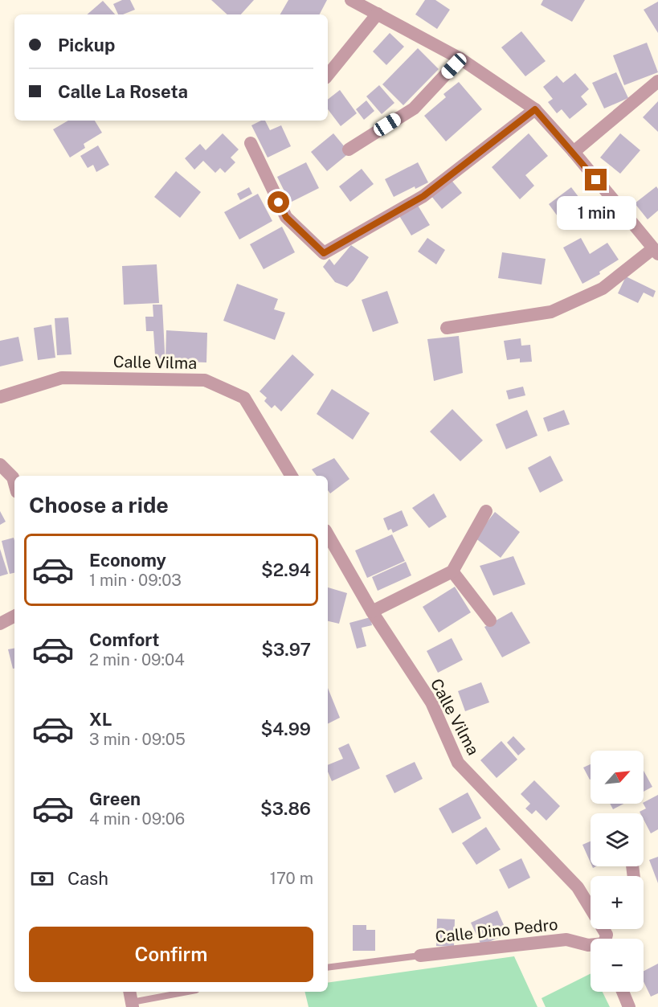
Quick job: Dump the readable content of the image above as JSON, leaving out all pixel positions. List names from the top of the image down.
{
  "streets": {
    "street": ["Calle Vilma", "Calle Dino Pedro"]
  },
  "north": "top right",
  "page": {
    "banner": ["Pickup", "Calle La Roseta"],
    "bubble": "1 min",
    "heading": "Choose a ride",
    "list": [
      {
        "name": "Economy",
        "note": "1 min · 09:03",
        "value": "$2.94"
      },
      {
        "name": "Comfort",
        "note": "2 min · 09:04",
        "value": "$3.97"
      },
      {
        "name": "XL",
        "note": "3 min · 09:05",
        "value": "$4.99"
      },
      {
        "name": "Green",
        "note": "4 min · 09:06",
        "value": "$3.86"
      }
    ],
    "map_buttons": ["+", "−"],
    "pay": ["Cash", "170 m"],
    "buttons": "Confirm"
  }
}
